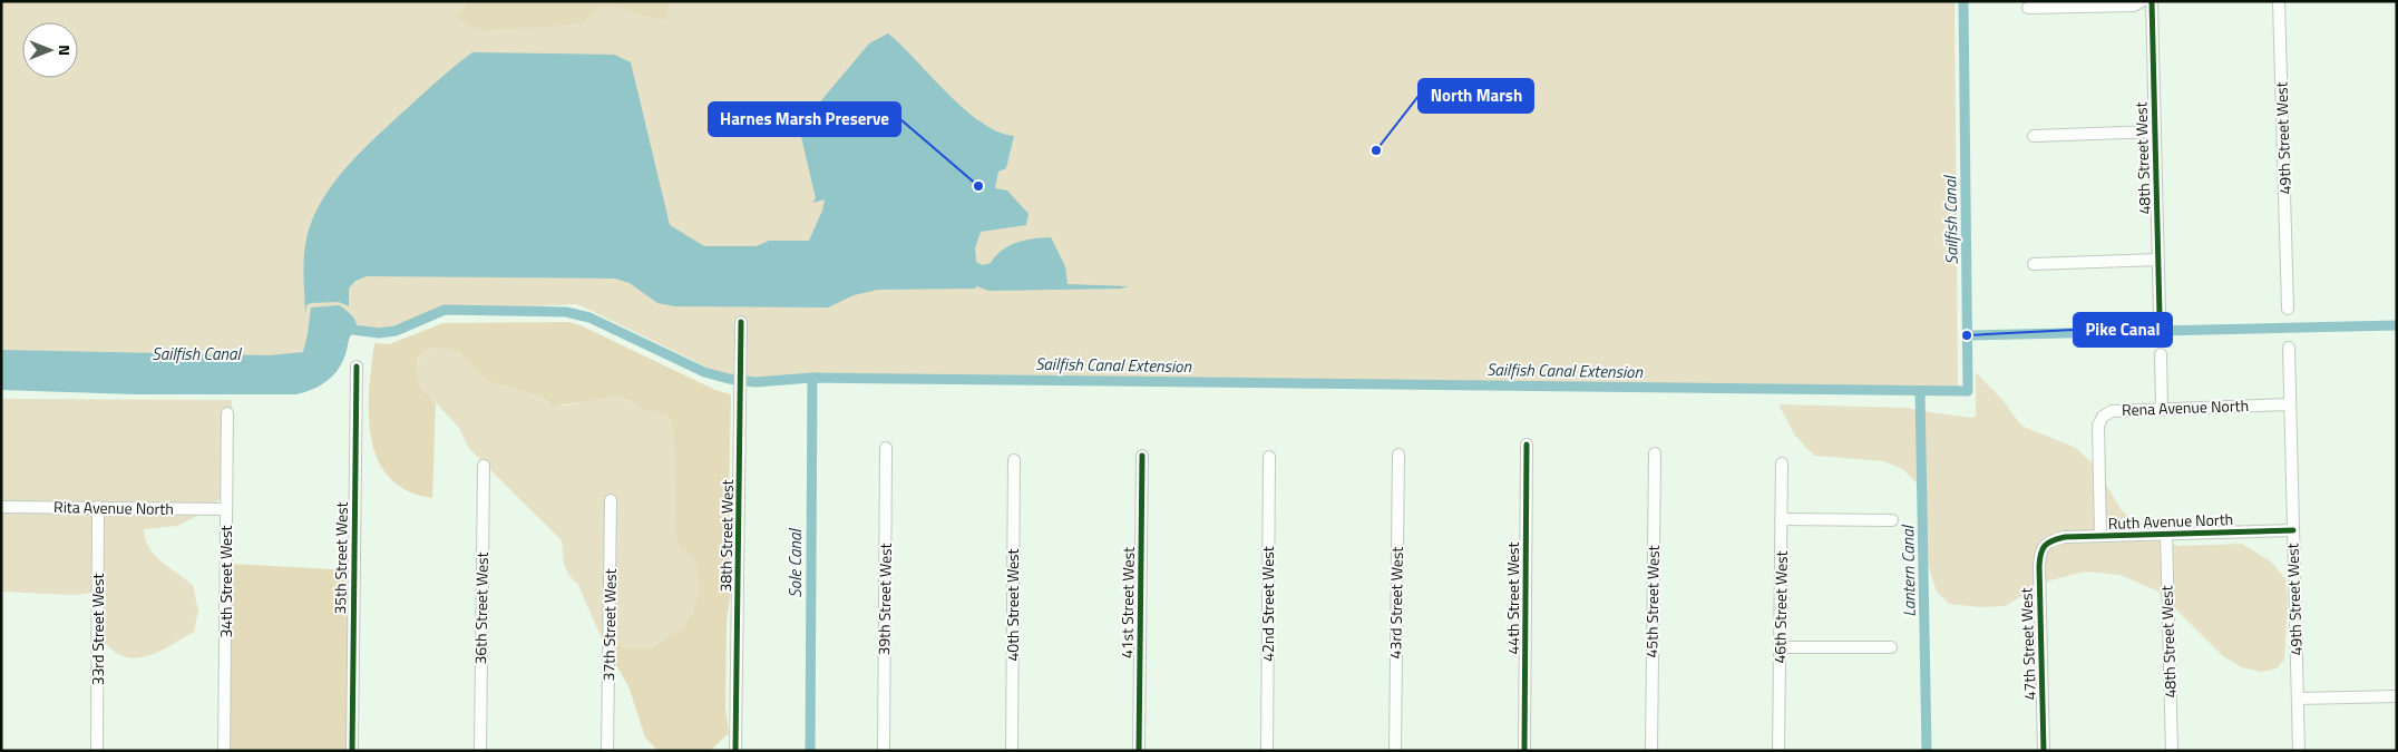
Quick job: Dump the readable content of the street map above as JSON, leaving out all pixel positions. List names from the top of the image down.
{
  "streets": {
    "street": [
      "49th Street West",
      "48th Street West",
      "Rena Avenue North",
      "Rita Avenue North",
      "Ruth Avenue North",
      "38th Street West",
      "35th Street West",
      "34th Street West",
      "44th Street West",
      "39th Street West",
      "45th Street West",
      "41st Street West",
      "43rd Street West",
      "42nd Street West",
      "40th Street West",
      "46th Street West",
      "36th Street West",
      "37th Street West",
      "33rd Street West",
      "47th Street West"
    ]
  },
  "crossings": [
    ["49th Street West", "Rena Avenue North"],
    ["49th Street West", "Ruth Avenue North"],
    ["48th Street West", "Ruth Avenue North"],
    ["Rena Avenue North", "Ruth Avenue North"],
    ["Rita Avenue North", "34th Street West"],
    ["Rita Avenue North", "33rd Street West"],
    ["Ruth Avenue North", "47th Street West"]
  ],
  "water": [
    "Sailfish Canal",
    "Sailfish Canal Extension",
    "Sole Canal",
    "Lantern Canal"
  ],
  "places": ["North Marsh", "Harnes Marsh Preserve", "Pike Canal"],
  "north": "right"
}
